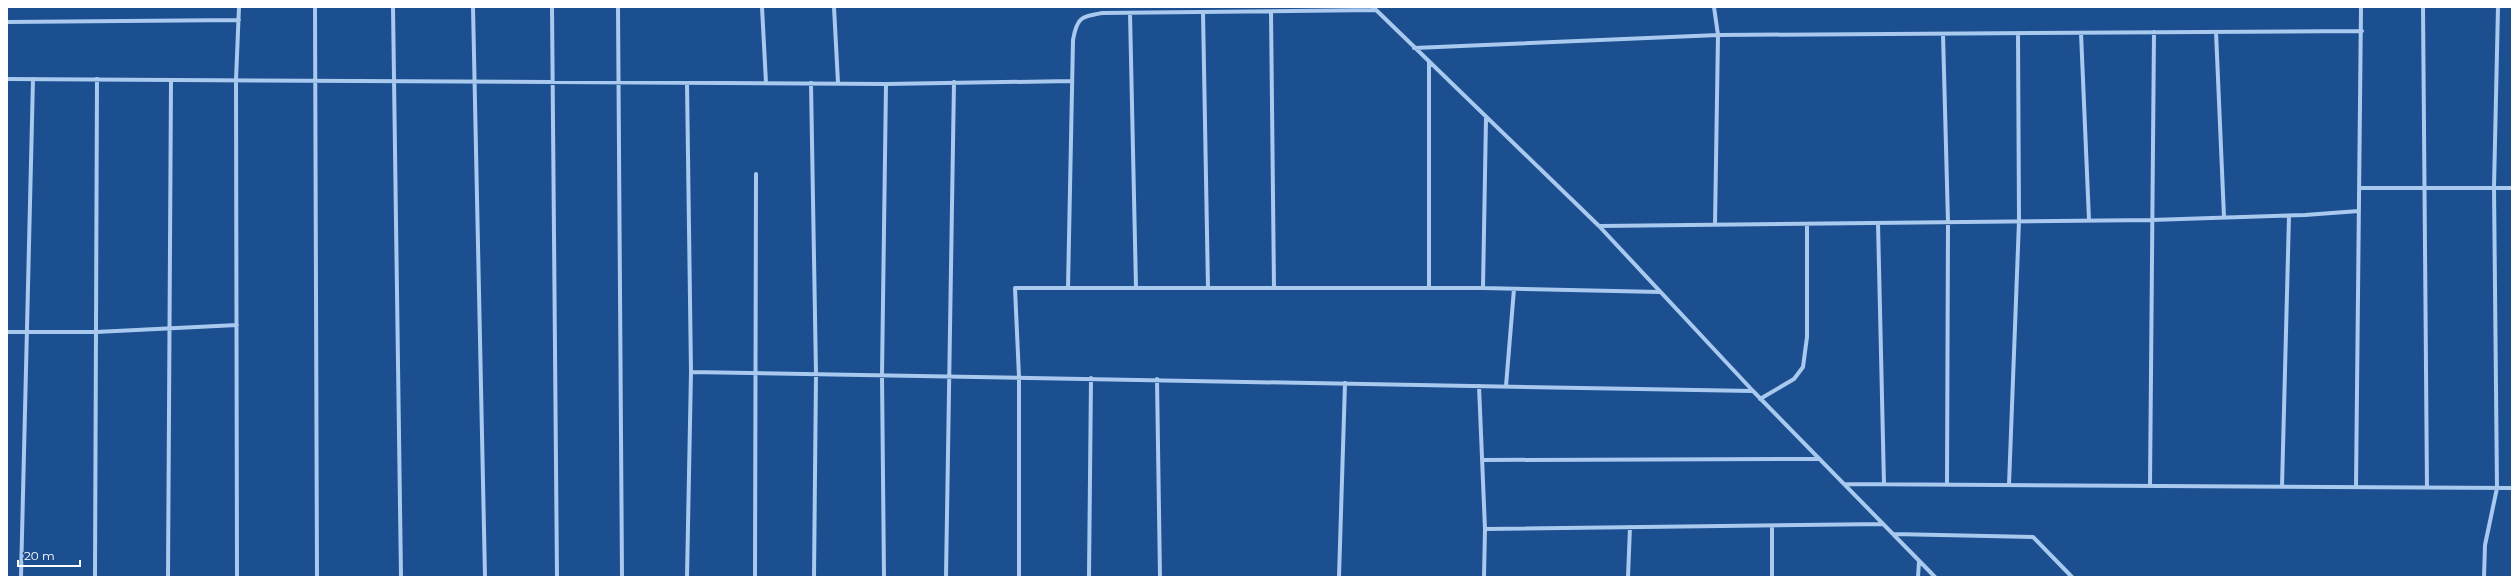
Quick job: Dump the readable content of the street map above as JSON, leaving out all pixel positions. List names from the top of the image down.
{
  "scale_bar": "20 m"
}
